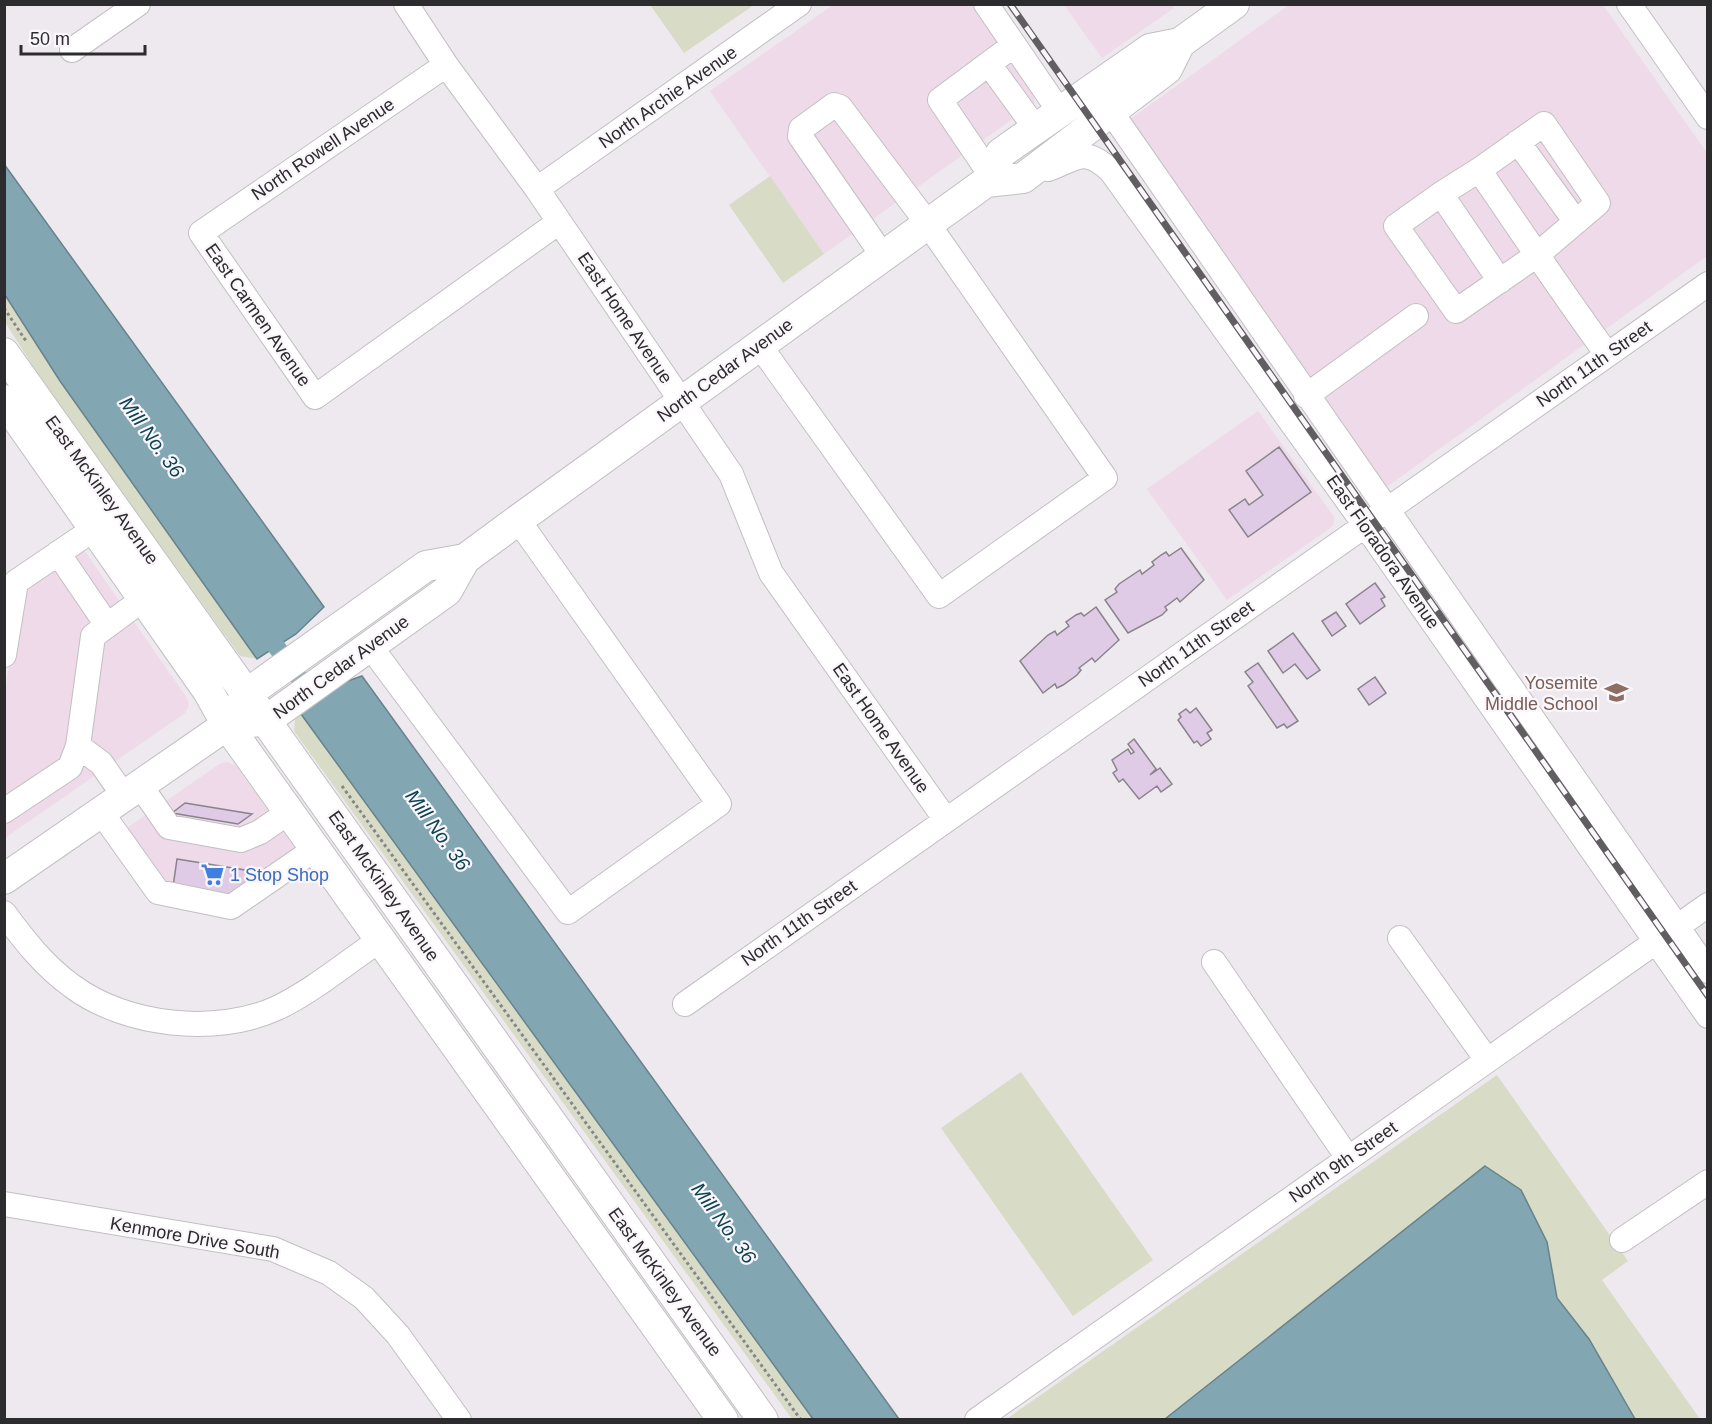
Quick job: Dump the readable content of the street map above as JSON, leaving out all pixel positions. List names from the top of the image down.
{
  "streets": {
    "main road": ["North Cedar Avenue", "East McKinley Avenue"],
    "street": [
      "North Archie Avenue",
      "North Rowell Avenue",
      "East Carmen Avenue",
      "East Home Avenue",
      "North 11th Street",
      "East Floradora Avenue",
      "North 9th Street",
      "Kenmore Drive South"
    ]
  },
  "crossings": [
    ["North Archie Avenue", "East Home Avenue"],
    ["North Rowell Avenue", "East Carmen Avenue"],
    ["North Rowell Avenue", "East Home Avenue"],
    ["East Carmen Avenue", "East Home Avenue"],
    ["East Home Avenue", "North 11th Street"],
    ["East Home Avenue", "North Cedar Avenue"],
    ["North 11th Street", "East Floradora Avenue"],
    ["North Cedar Avenue", "East McKinley Avenue"],
    ["North Cedar Avenue", "East Floradora Avenue"],
    ["East Floradora Avenue", "North 9th Street"]
  ],
  "water": ["Mill No. 36"],
  "places": {
    "school or university": ["Yosemite Middle School"],
    "supermarket": ["1 Stop Shop"]
  },
  "scale_bar": "50 m"
}
